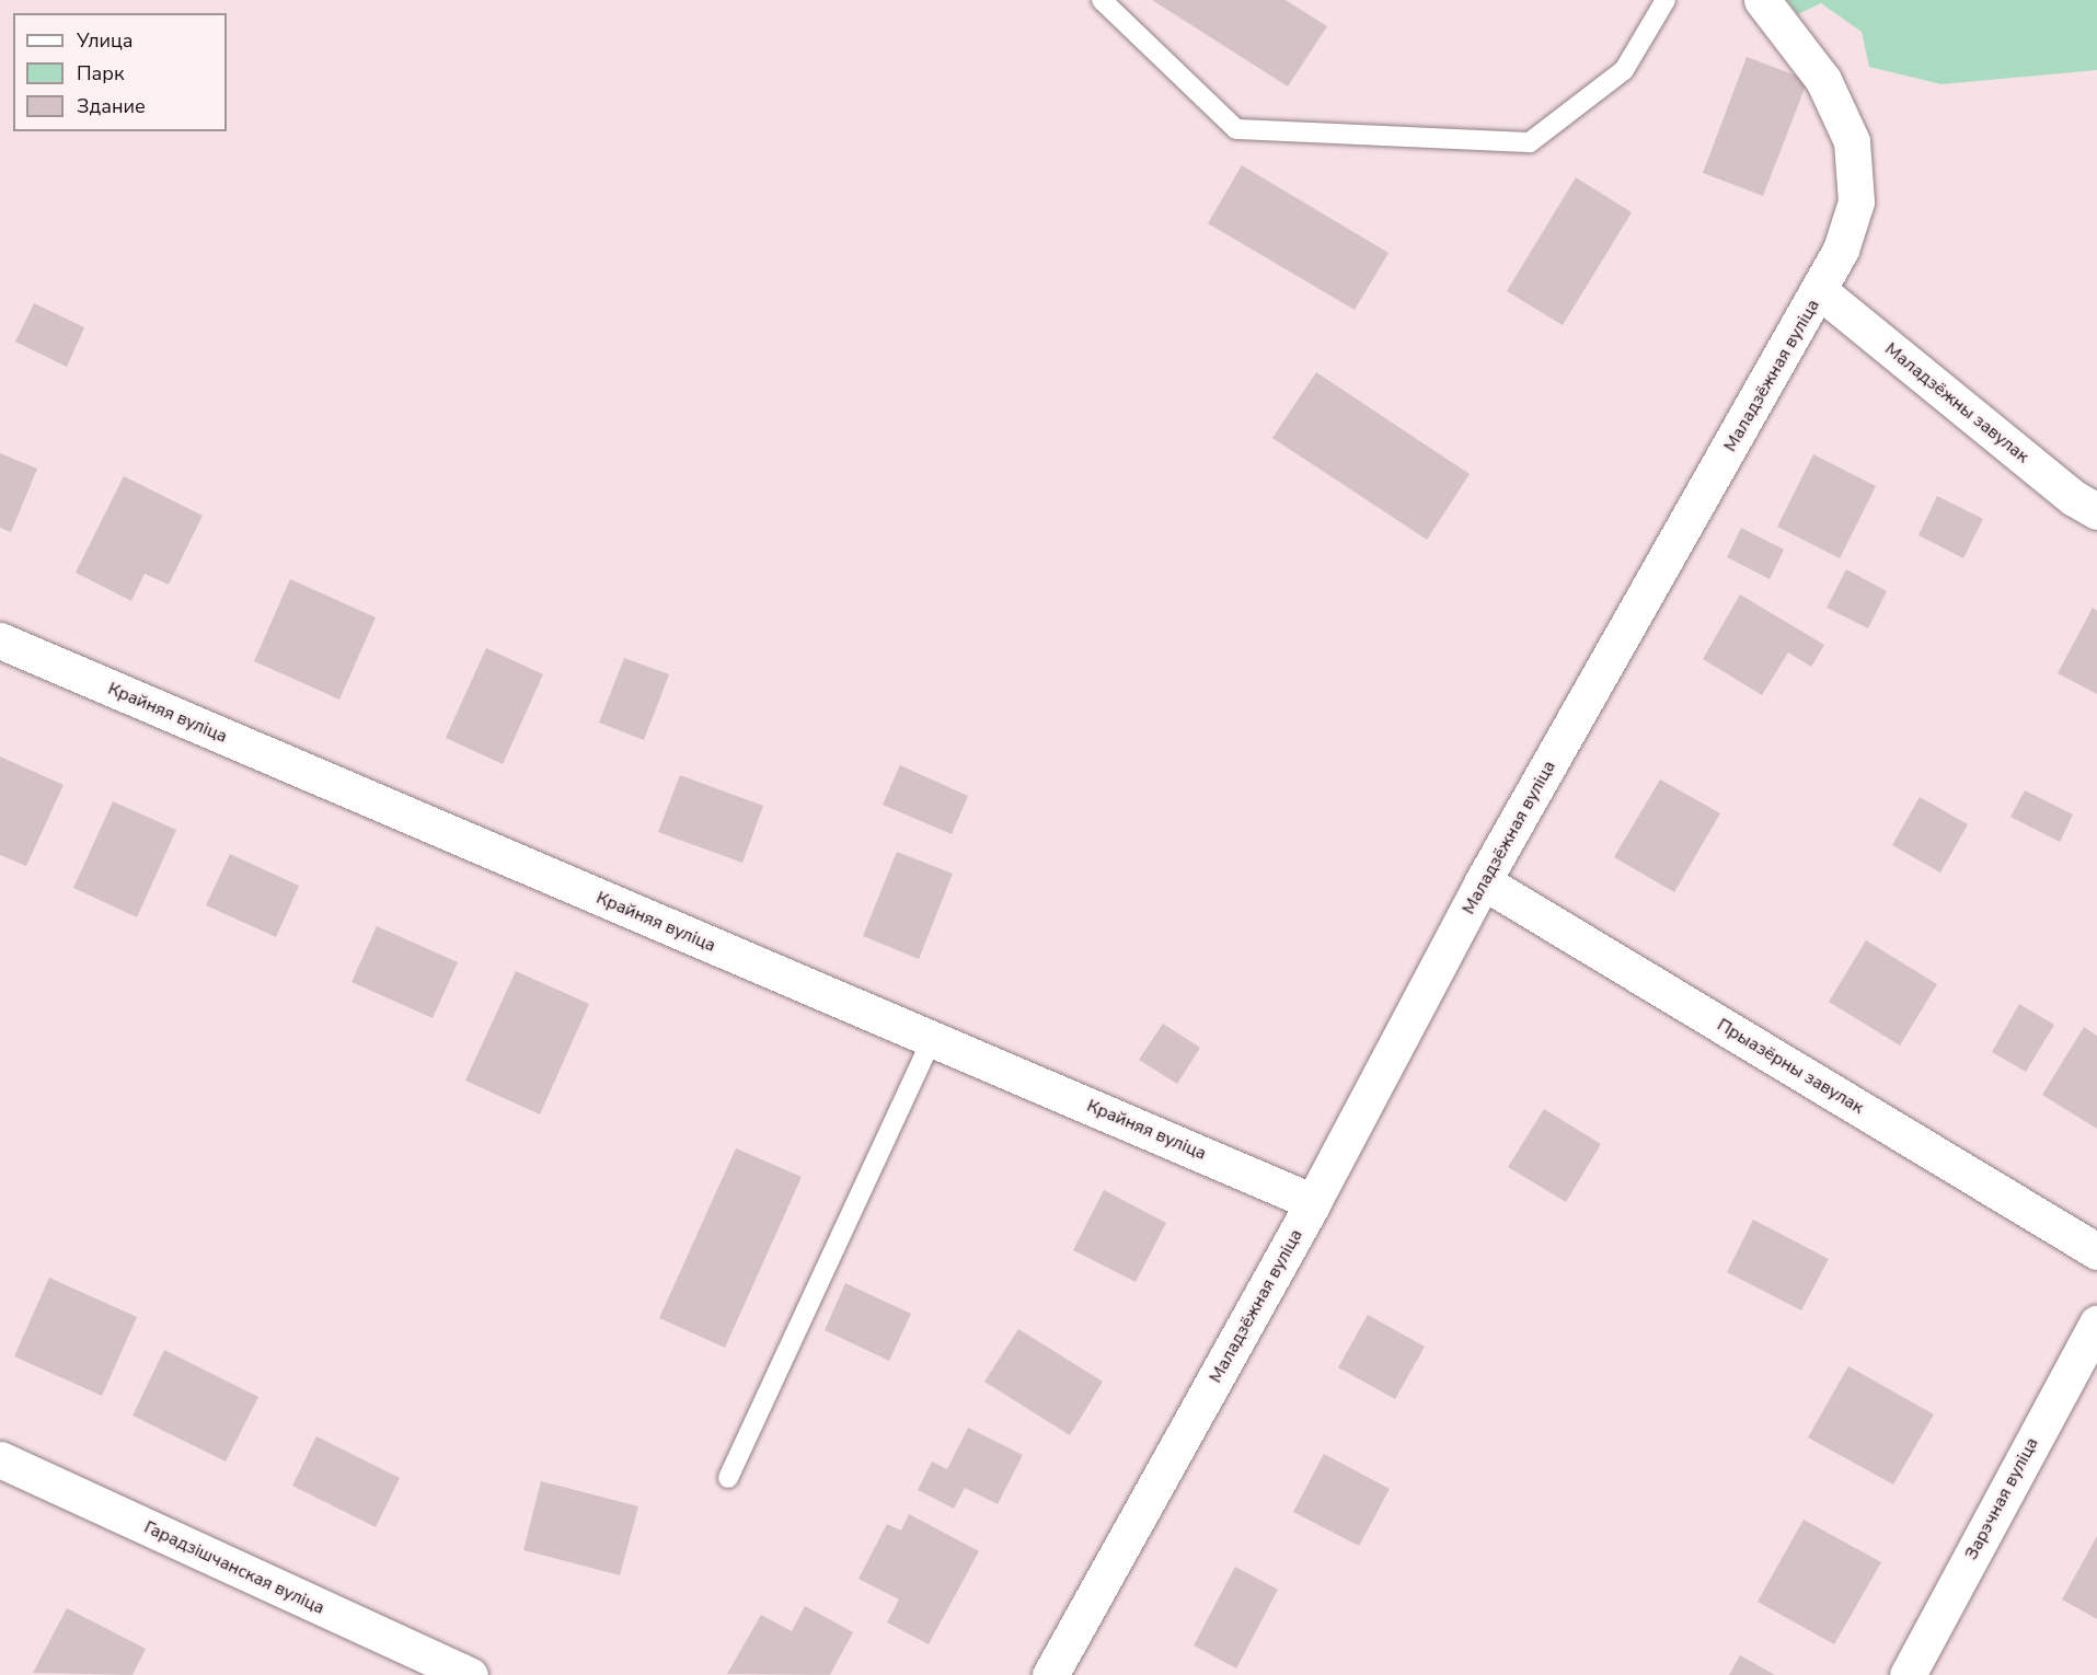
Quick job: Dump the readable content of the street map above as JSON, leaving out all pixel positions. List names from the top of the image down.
{
  "streets": {
    "street": [
      "Маладзёжная вуліца",
      "Маладзёжны завулак",
      "Крайняя вуліца",
      "Прыазёрны завулак",
      "Зарэчная вуліца",
      "Гарадзішчанская вуліца"
    ]
  },
  "crossings": [
    ["Маладзёжная вуліца", "Маладзёжны завулак"],
    ["Маладзёжная вуліца", "Крайняя вуліца"],
    ["Маладзёжная вуліца", "Прыазёрны завулак"]
  ],
  "legend": ["Улица", "Парк", "Здание"]
}
